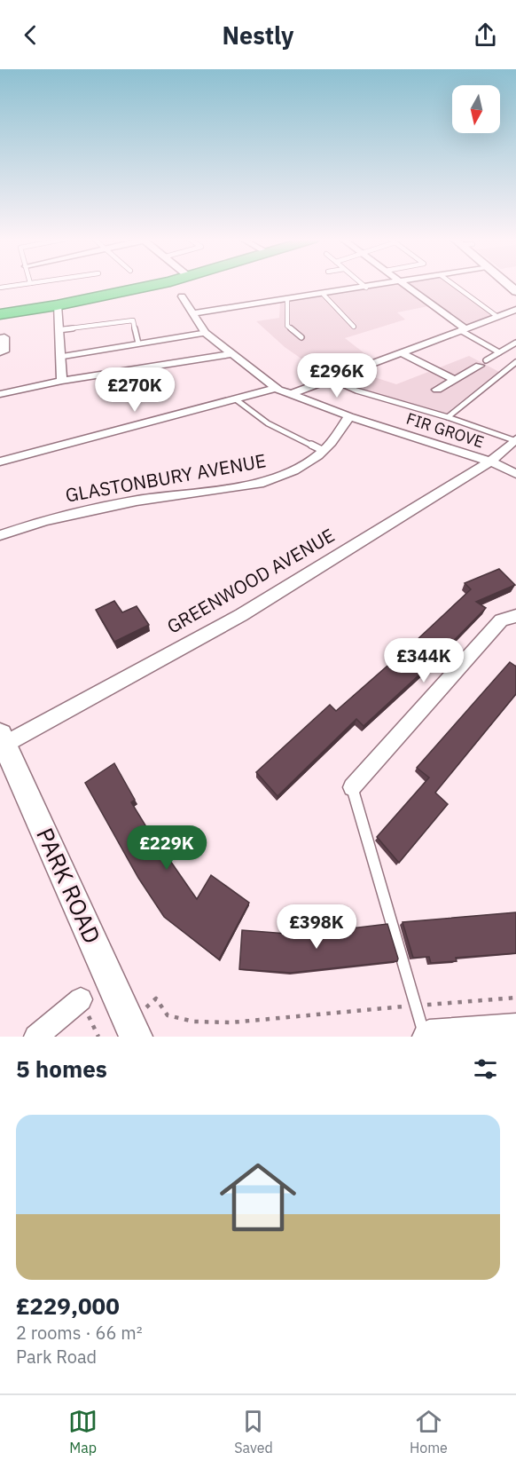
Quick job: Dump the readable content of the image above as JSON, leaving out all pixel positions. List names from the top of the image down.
{
  "streets": {
    "main road": ["PARK ROAD"],
    "street": ["FIR GROVE", "GLASTONBURY AVENUE", "GREENWOOD AVENUE"]
  },
  "crossings": [
    ["FIR GROVE", "GLASTONBURY AVENUE"],
    ["FIR GROVE", "GREENWOOD AVENUE"],
    ["GREENWOOD AVENUE", "PARK ROAD"]
  ],
  "north": "bottom",
  "page": {
    "header": "Nestly",
    "price": [
      "£296K",
      "£270K",
      "£344K",
      "£229K",
      "£398K"
    ],
    "heading": "5 homes",
    "list": [
      {
        "name": "£229,000",
        "note": "2 rooms · 66 m² · Park Road"
      }
    ],
    "tabs": ["Map", "Saved", "Home"]
  }
}
